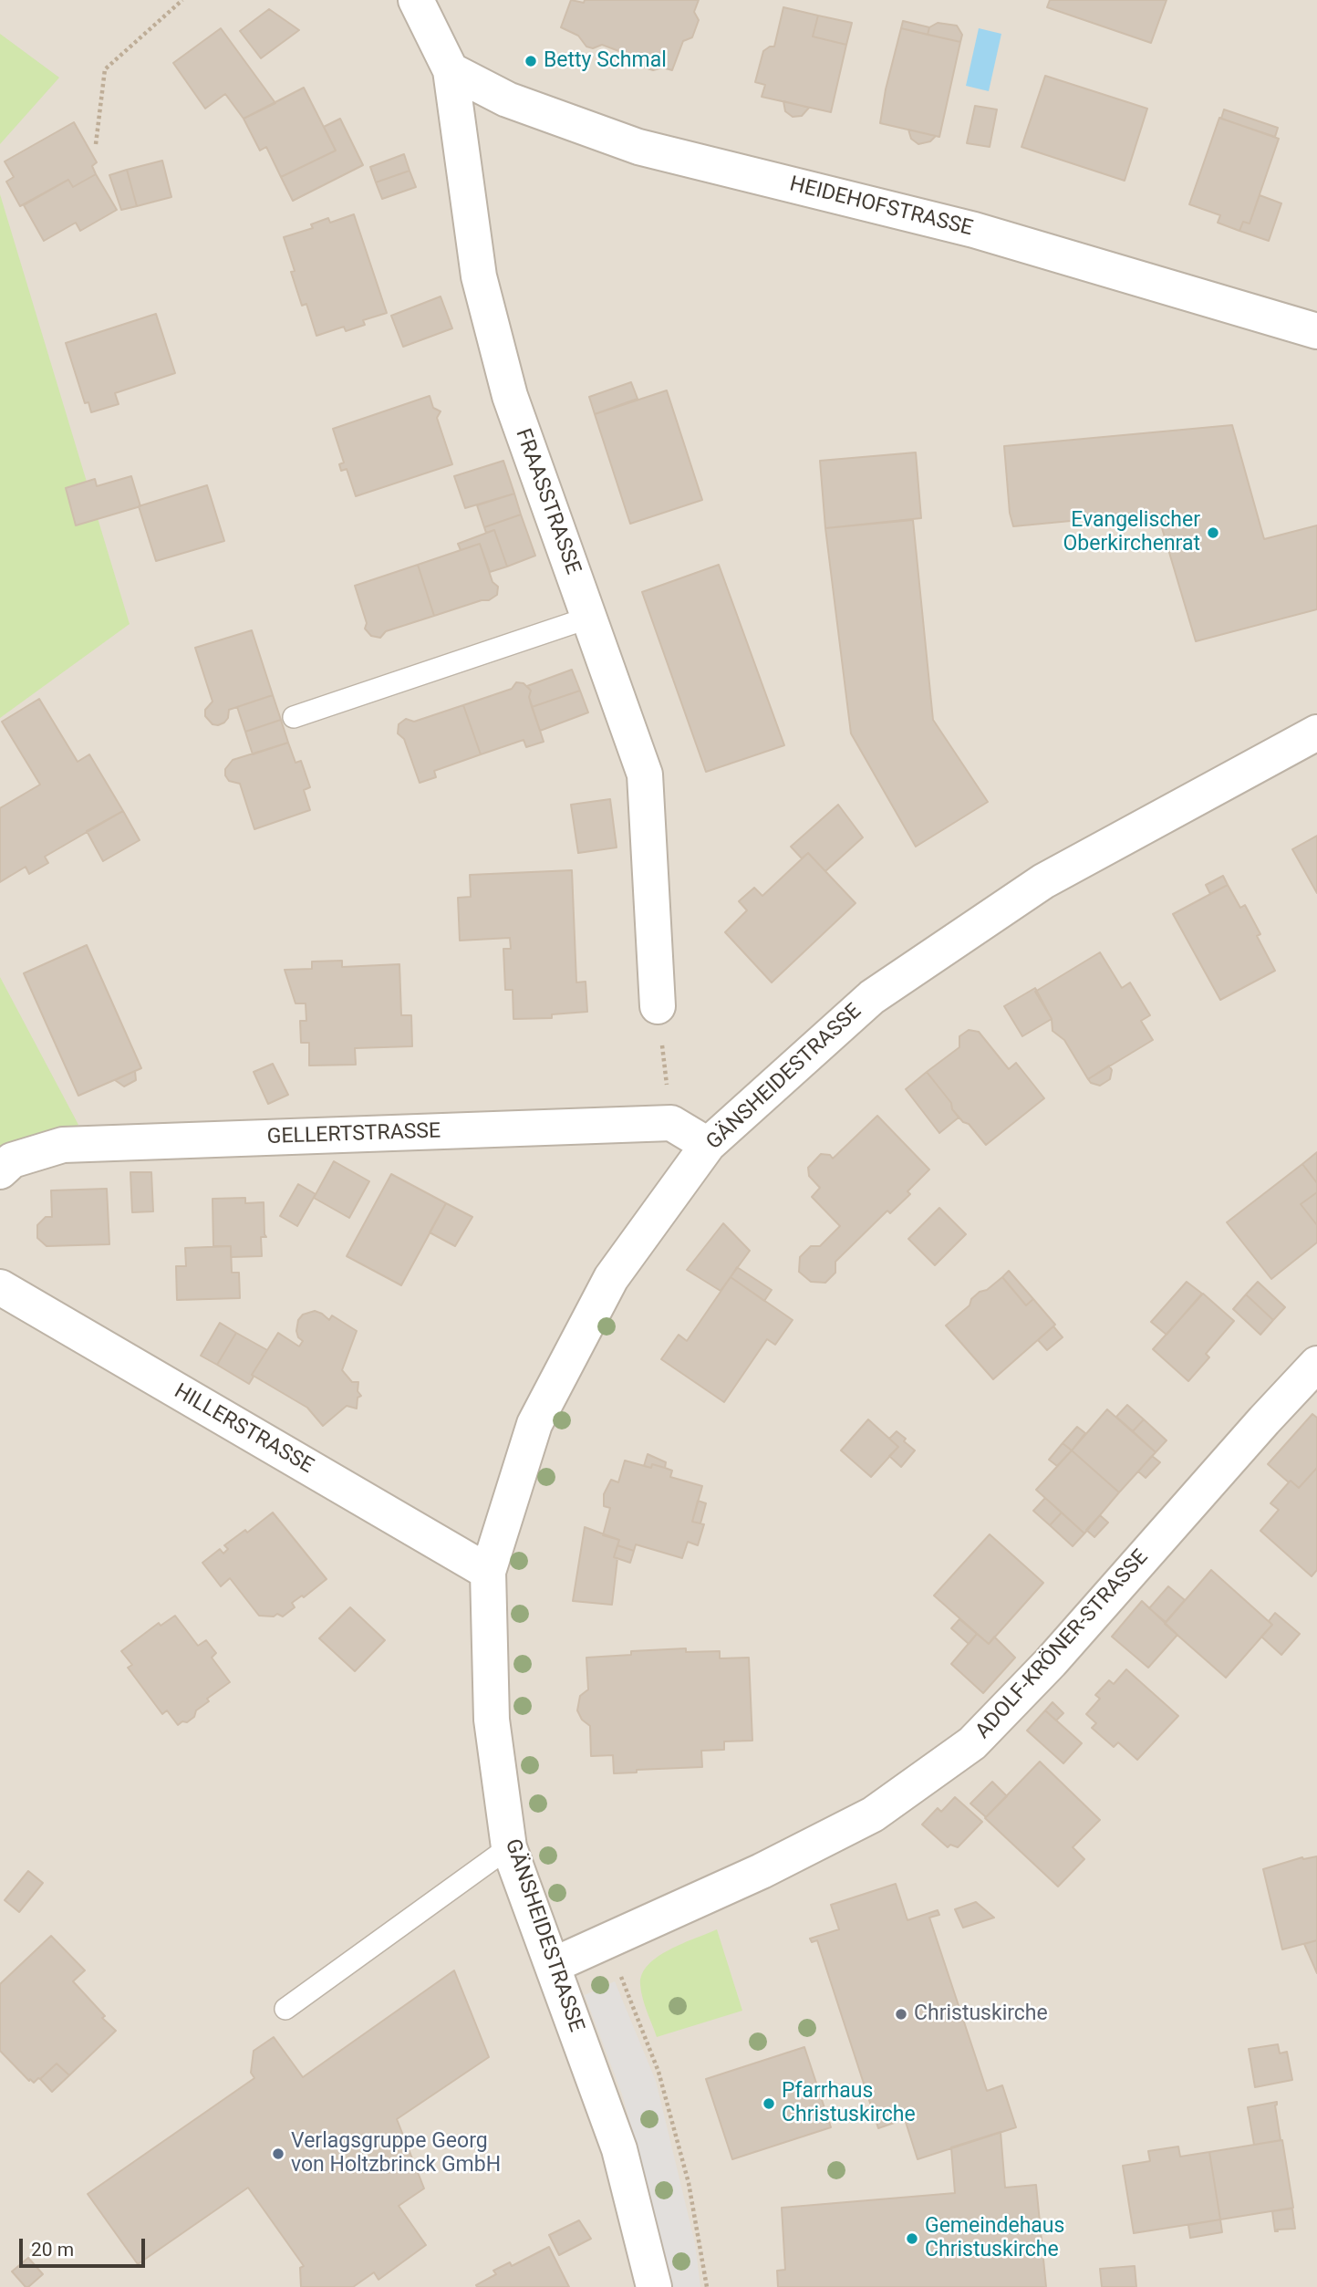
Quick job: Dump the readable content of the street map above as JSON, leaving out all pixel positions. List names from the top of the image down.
{
  "streets": {
    "street": [
      "HEIDEHOFSTRASSE",
      "FRAASSTRASSE",
      "GÄNSHEIDESTRASSE",
      "GELLERTSTRASSE",
      "HILLERSTRASSE",
      "ADOLF-KRÖNER-STRASSE"
    ]
  },
  "crossings": [
    ["HEIDEHOFSTRASSE", "FRAASSTRASSE"],
    ["GÄNSHEIDESTRASSE", "HILLERSTRASSE"],
    ["GÄNSHEIDESTRASSE", "ADOLF-KRÖNER-STRASSE"]
  ],
  "places": [
    "Betty Schmal",
    "Evangelischer Oberkirchenrat",
    "Christuskirche",
    "Pfarrhaus Christuskirche",
    "Verlagsgruppe Georg von Holtzbrinck GmbH",
    "Gemeindehaus Christuskirche"
  ],
  "scale_bar": "20 m"
}
